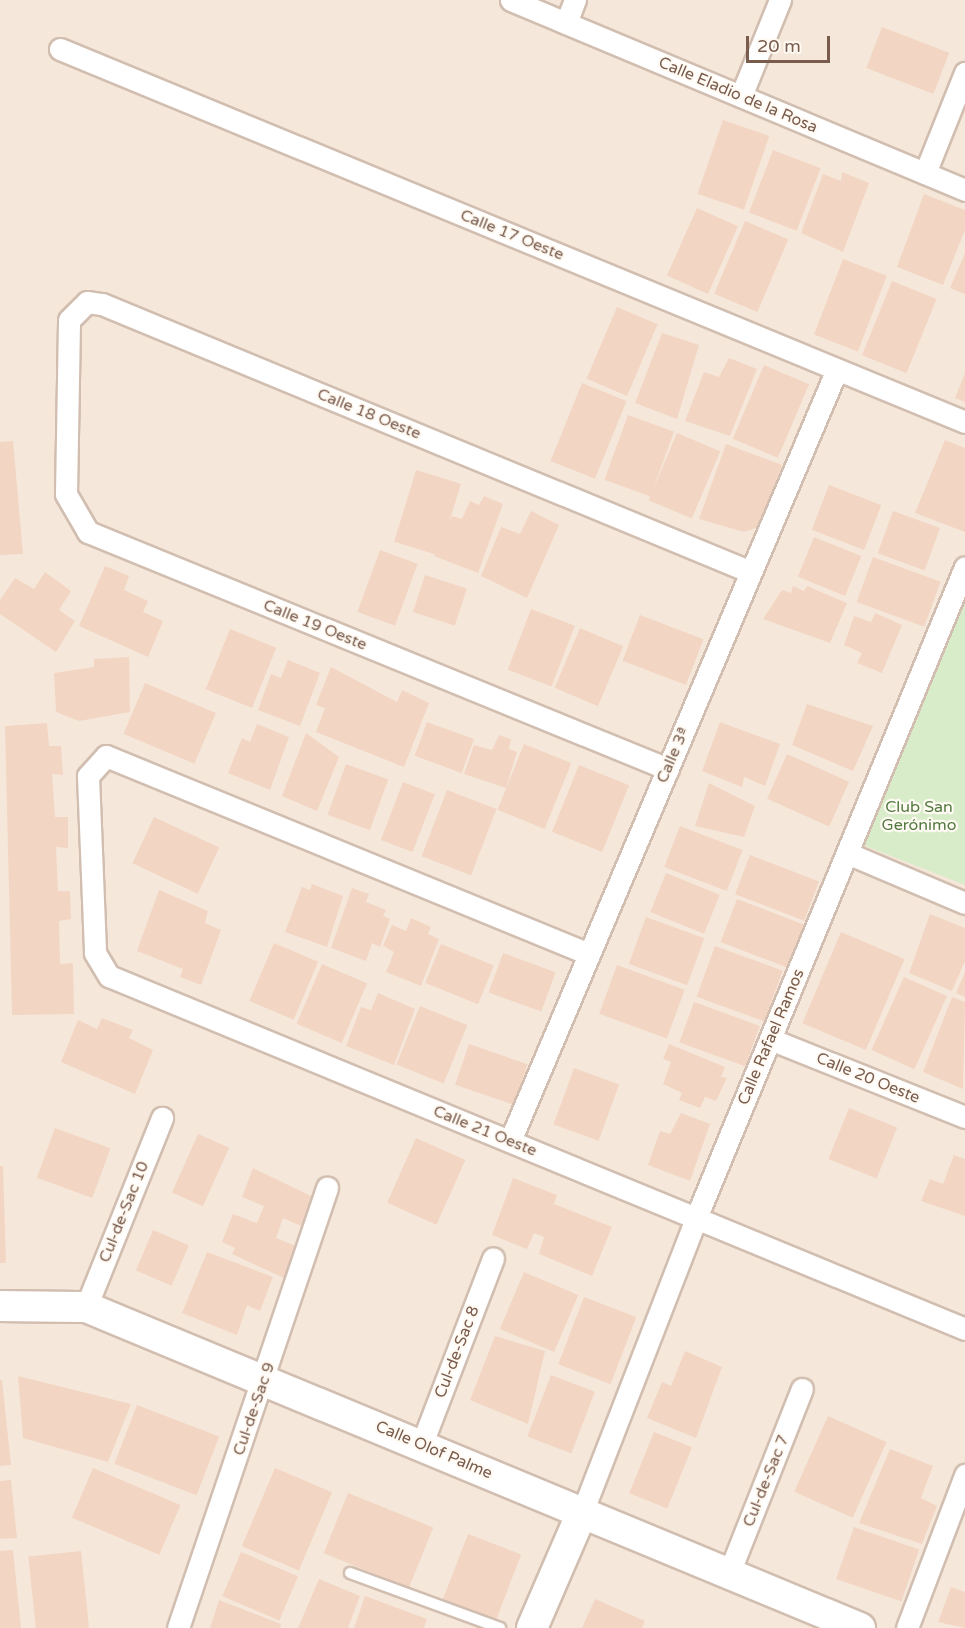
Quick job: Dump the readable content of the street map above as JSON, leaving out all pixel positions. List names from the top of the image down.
{
  "streets": {
    "street": [
      "Calle Eladio de la Rosa",
      "Calle 17 Oeste",
      "Calle 18 Oeste",
      "Calle 19 Oeste",
      "Calle 3ª",
      "Calle Rafael Ramos",
      "Calle 20 Oeste",
      "Calle 21 Oeste",
      "Cul-de-Sac 10",
      "Cul-de-Sac 8",
      "Cul-de-Sac 9",
      "Calle Olof Palme",
      "Cul-de-Sac 7"
    ]
  },
  "crossings": [
    ["Calle 17 Oeste", "Calle 3ª"],
    ["Calle 18 Oeste", "Calle 19 Oeste"],
    ["Calle 18 Oeste", "Calle 3ª"],
    ["Calle 19 Oeste", "Calle 3ª"],
    ["Calle 3ª", "Calle 21 Oeste"],
    ["Calle Rafael Ramos", "Calle 20 Oeste"],
    ["Calle Rafael Ramos", "Calle 21 Oeste"],
    ["Calle Rafael Ramos", "Calle Olof Palme"],
    ["Cul-de-Sac 10", "Calle Olof Palme"],
    ["Cul-de-Sac 8", "Calle Olof Palme"],
    ["Cul-de-Sac 9", "Calle Olof Palme"],
    ["Calle Olof Palme", "Cul-de-Sac 7"]
  ],
  "parks": ["Club San Gerónimo"],
  "scale_bar": "20 m"
}
